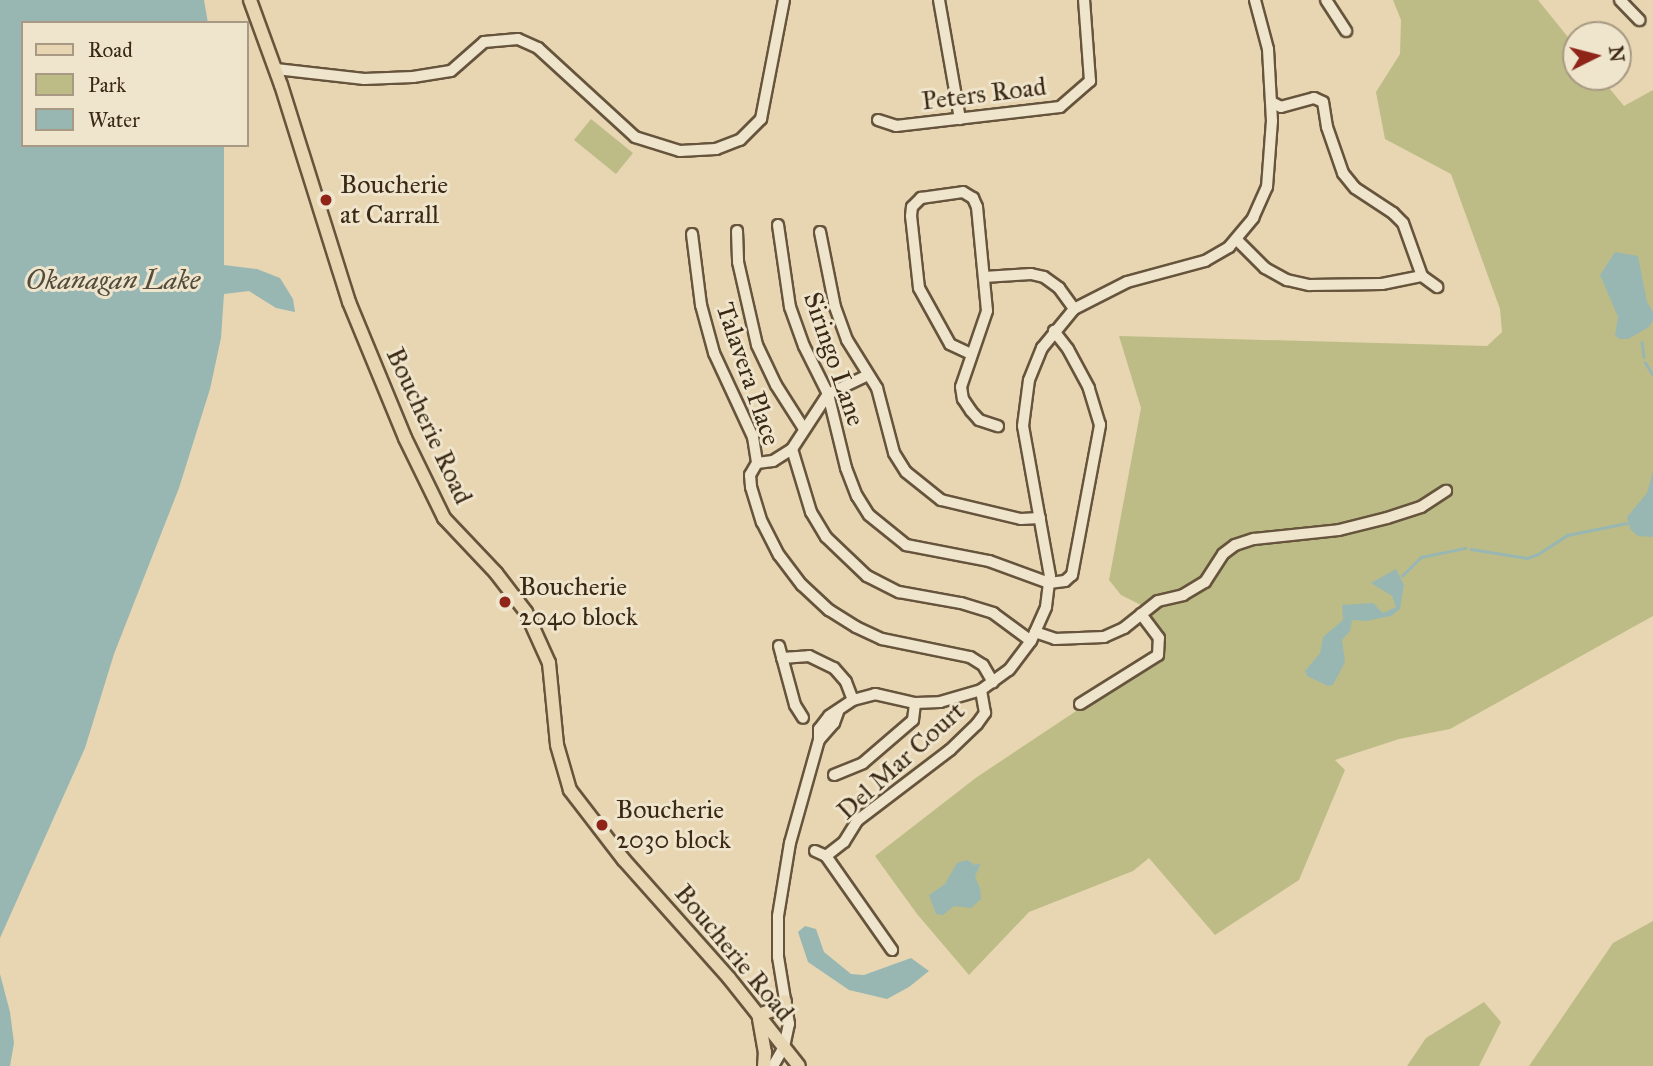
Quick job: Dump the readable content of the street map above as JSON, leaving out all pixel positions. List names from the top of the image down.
{
  "streets": {
    "main road": ["Boucherie Road"],
    "street": [
      "Peters Road",
      "Siringo Lane",
      "Talavera Place",
      "Del Mar Court"
    ]
  },
  "water": ["Okanagan Lake"],
  "places": ["Boucherie at Carrall", "Boucherie 2040 block", "Boucherie 2030 block"],
  "legend": ["Road", "Park", "Water"],
  "north": "right"
}
